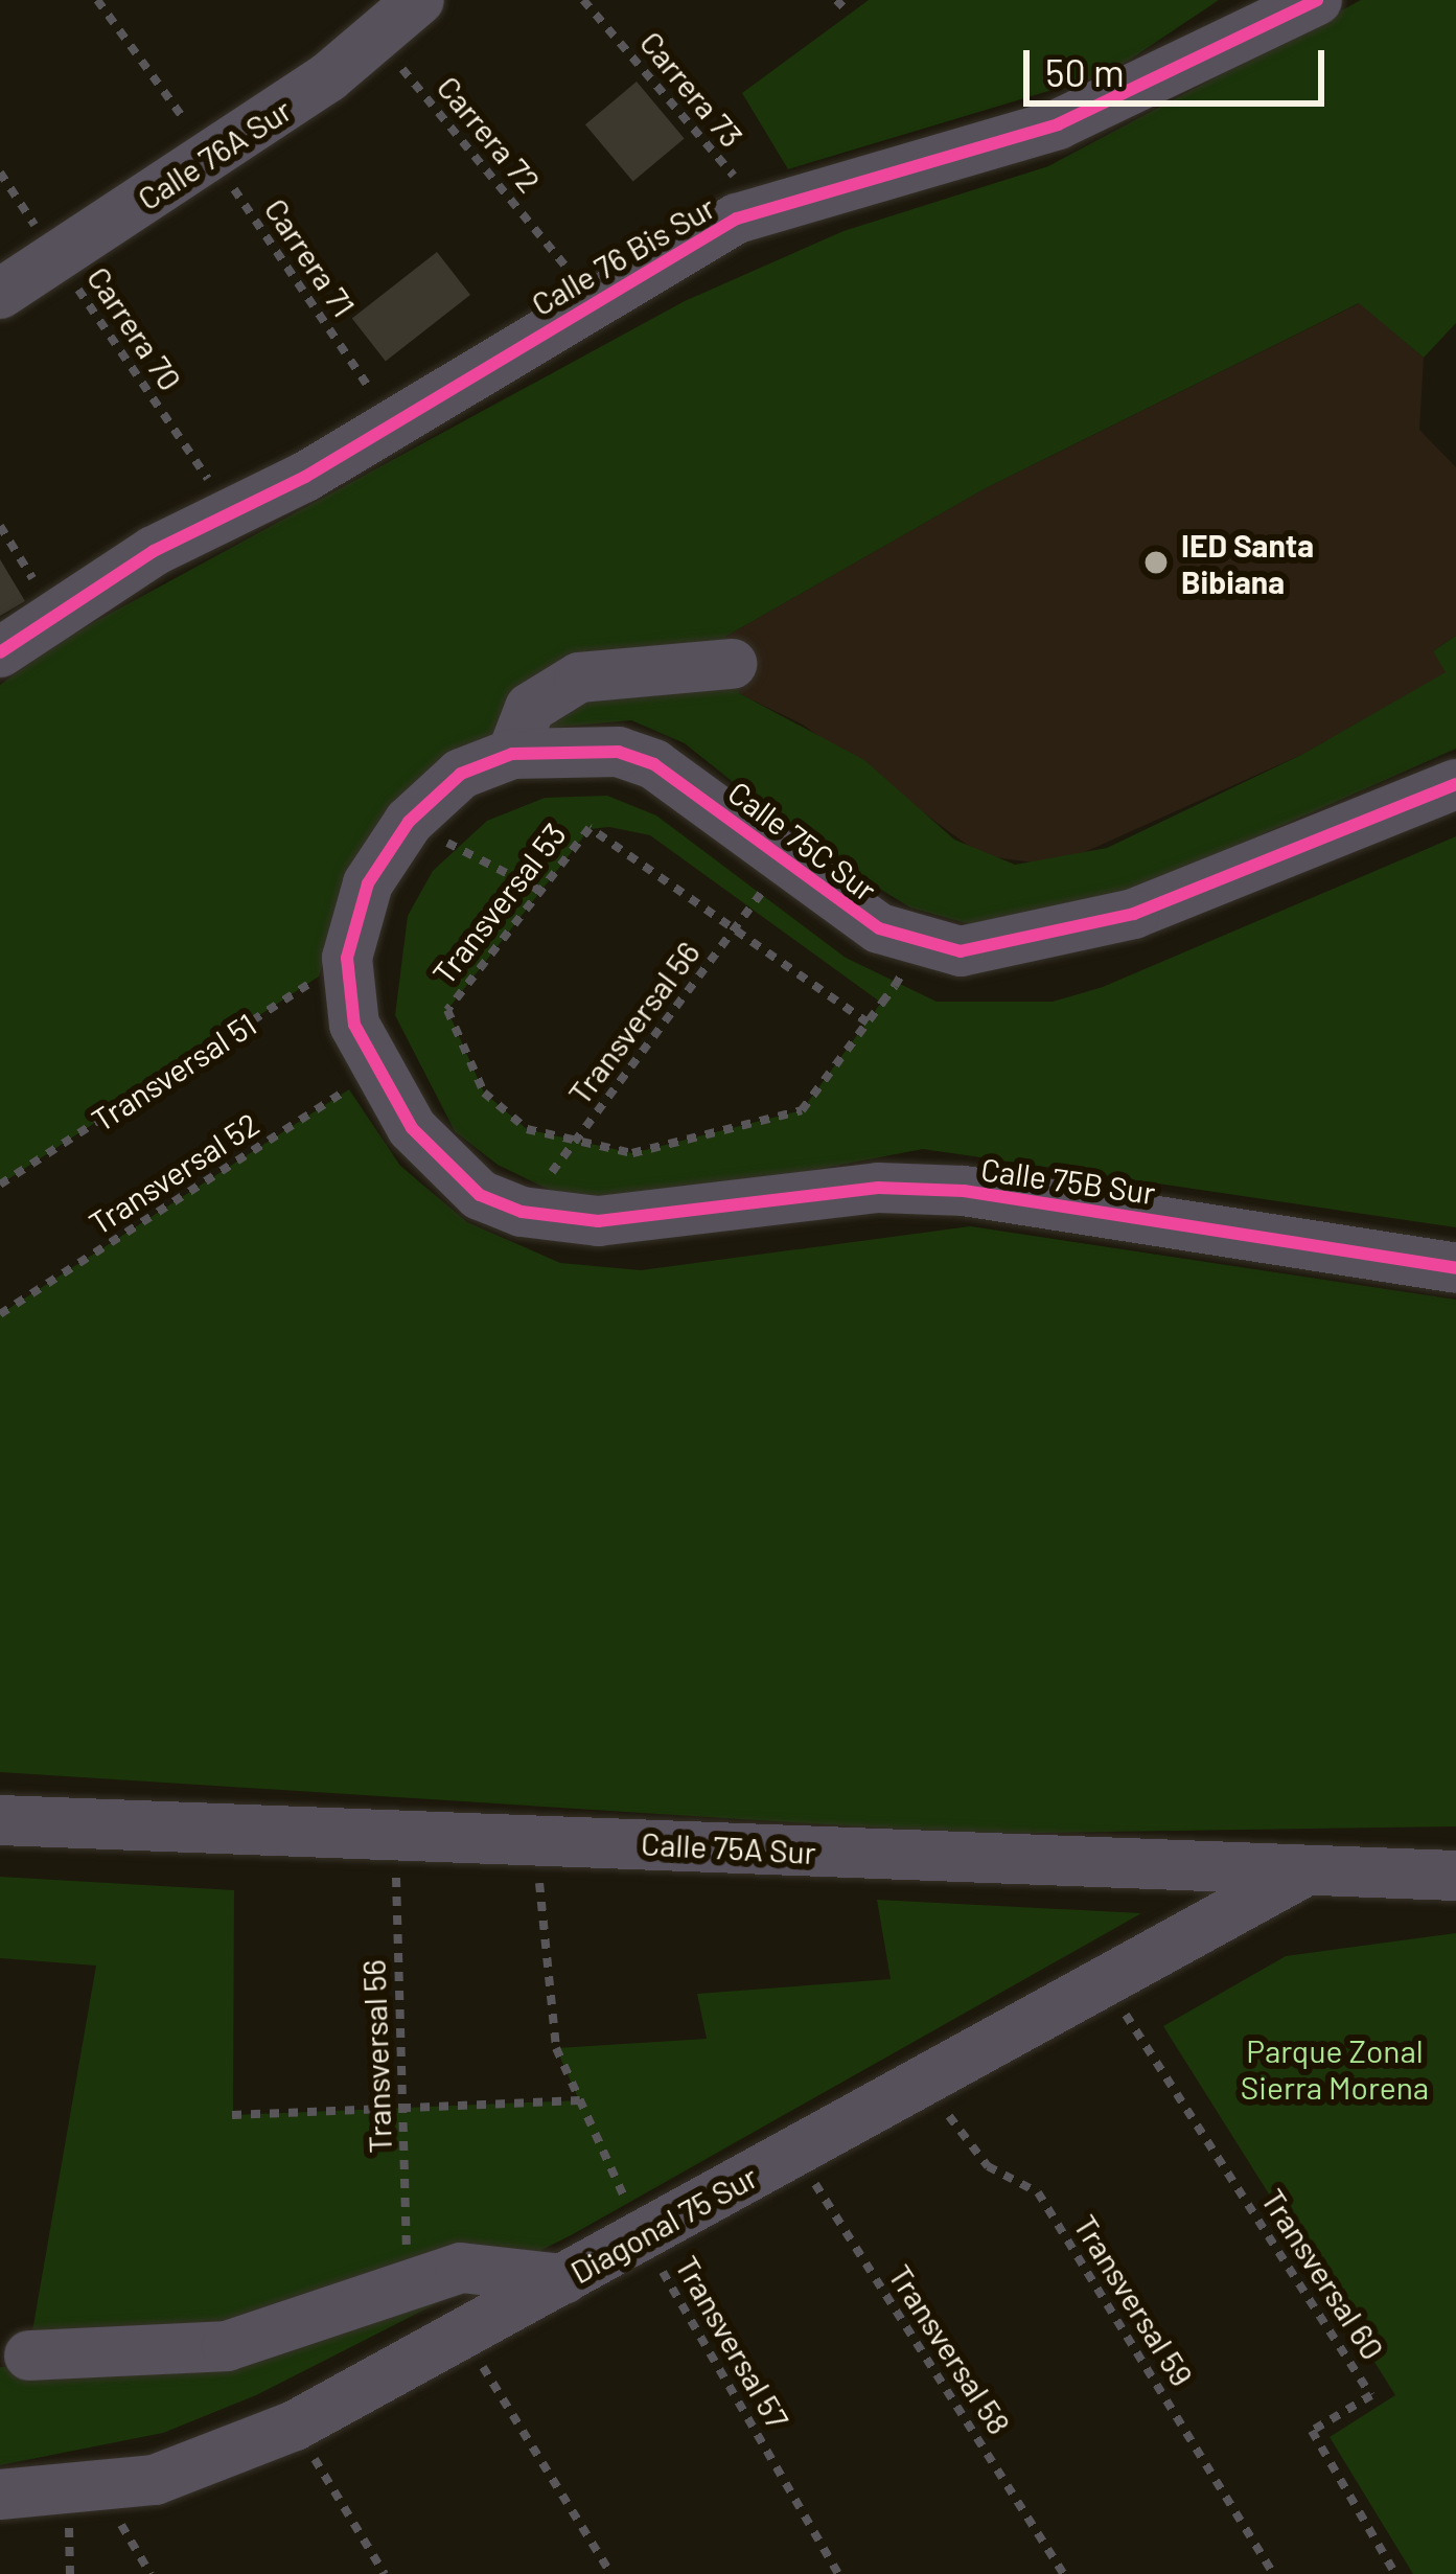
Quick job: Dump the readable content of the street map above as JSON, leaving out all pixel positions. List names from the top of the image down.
{
  "streets": {
    "street": [
      "Calle 76A Sur",
      "Calle 76 Bis Sur",
      "Calle 75C Sur",
      "Calle 75B Sur",
      "Calle 75A Sur",
      "Diagonal 75 Sur"
    ],
    "path": [
      "Carrera 73",
      "Carrera 72",
      "Carrera 71",
      "Carrera 70",
      "Transversal 53",
      "Transversal 56",
      "Transversal 51",
      "Transversal 52",
      "Transversal 60",
      "Transversal 59",
      "Transversal 57",
      "Transversal 58"
    ]
  },
  "crossings": [
    ["Carrera 73", "Calle 76 Bis Sur"],
    ["Carrera 72", "Calle 76A Sur"],
    ["Carrera 72", "Calle 76 Bis Sur"],
    ["Calle 76A Sur", "Carrera 71"],
    ["Calle 76A Sur", "Carrera 70"],
    ["Calle 76 Bis Sur", "Carrera 71"],
    ["Calle 76 Bis Sur", "Carrera 70"],
    ["Calle 75C Sur", "Transversal 56"],
    ["Transversal 53", "Transversal 56"],
    ["Transversal 56", "Calle 75B Sur"],
    ["Transversal 56", "Calle 75A Sur"],
    ["Calle 75A Sur", "Diagonal 75 Sur"],
    ["Calle 75A Sur", "Transversal 57"],
    ["Diagonal 75 Sur", "Transversal 60"],
    ["Diagonal 75 Sur", "Transversal 59"],
    ["Diagonal 75 Sur", "Transversal 57"],
    ["Diagonal 75 Sur", "Transversal 58"]
  ],
  "parks": ["Parque Zonal Sierra Morena"],
  "places": ["IED Santa Bibiana"],
  "scale_bar": "50 m"
}
